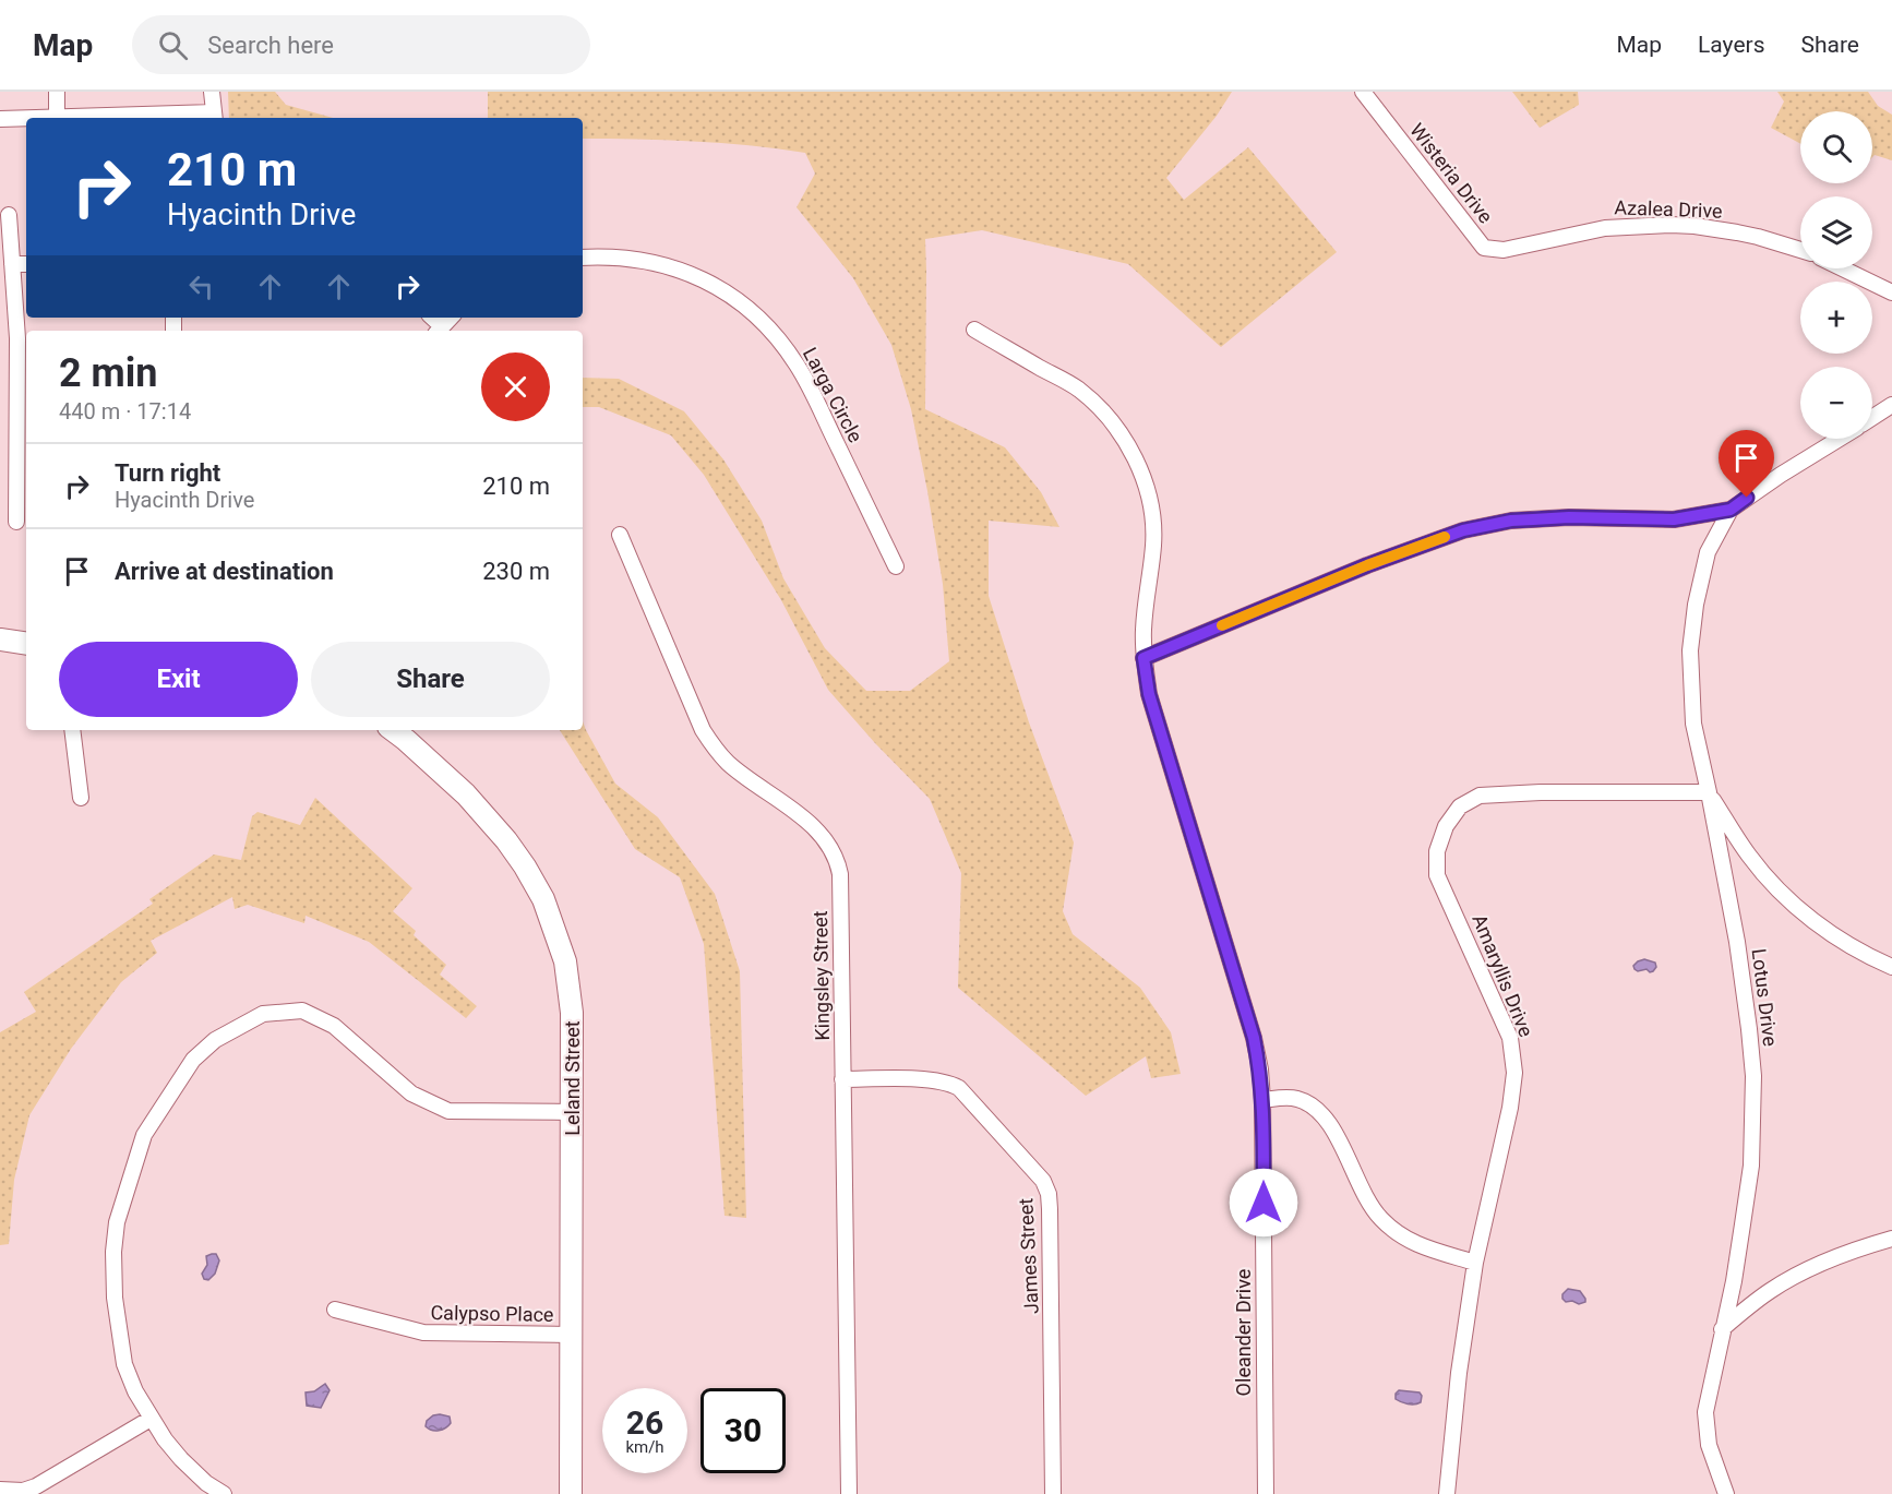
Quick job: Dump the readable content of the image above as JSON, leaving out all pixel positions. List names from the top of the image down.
{
  "streets": {
    "street": [
      "Wisteria Drive",
      "Azalea Drive",
      "Larga Circle",
      "Kingsley Street",
      "Amaryllis Drive",
      "Lotus Drive",
      "Leland Street",
      "James Street",
      "Calypso Place",
      "Oleander Drive"
    ]
  },
  "crossings": [
    ["Wisteria Drive", "Azalea Drive"],
    ["Kingsley Street", "James Street"],
    ["Amaryllis Drive", "Lotus Drive"],
    ["Leland Street", "Calypso Place"]
  ],
  "page": {
    "header": "Map",
    "search": "Search here",
    "nav": ["Map", "Layers", "Share"],
    "map_buttons": ["+", "−"],
    "turn": ["210 m", "Hyacinth Drive"],
    "heading": ["2 min", "440 m · 17:14"],
    "list": [
      {
        "name": "Turn right",
        "note": "Hyacinth Drive",
        "value": "210 m"
      },
      {
        "name": "Arrive at destination",
        "value": "230 m"
      }
    ],
    "buttons": ["Exit", "Share"],
    "speed": "26 km/h",
    "limit": "30"
  }
}
